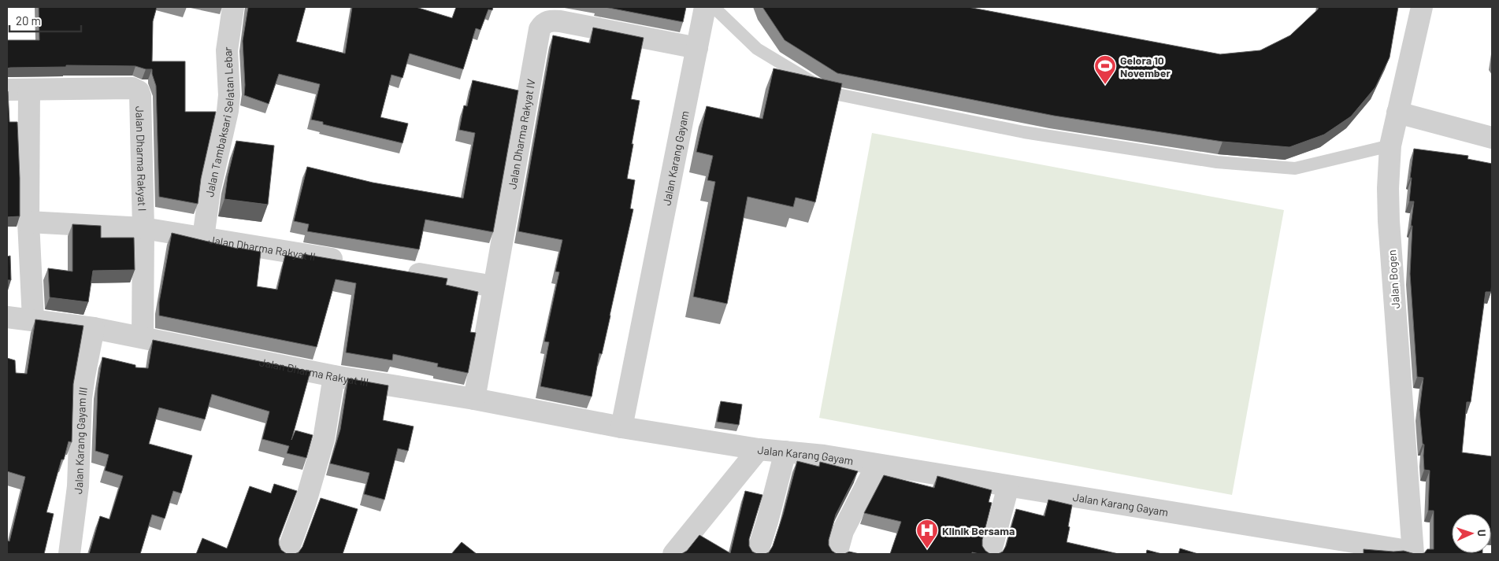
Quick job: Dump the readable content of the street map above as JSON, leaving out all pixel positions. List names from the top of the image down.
{
  "streets": {
    "street": [
      "Jalan Tambaksari Selatan Lebar",
      "Jalan Dharma Rakyat IV",
      "Jalan Dharma Rakyat I",
      "Jalan Karang Gayam",
      "Jalan Dharma Rakyat II",
      "Jalan Bogen",
      "Jalan Dharma Rakyat III",
      "Jalan Karang Gayam III"
    ]
  },
  "crossings": [
    ["Jalan Tambaksari Selatan Lebar", "Jalan Dharma Rakyat II"],
    ["Jalan Dharma Rakyat IV", "Jalan Karang Gayam"],
    ["Jalan Dharma Rakyat IV", "Jalan Dharma Rakyat III"],
    ["Jalan Dharma Rakyat I", "Jalan Dharma Rakyat II"],
    ["Jalan Dharma Rakyat I", "Jalan Dharma Rakyat III"],
    ["Jalan Karang Gayam", "Jalan Bogen"],
    ["Jalan Karang Gayam", "Jalan Dharma Rakyat III"],
    ["Jalan Dharma Rakyat III", "Jalan Karang Gayam III"]
  ],
  "places": {
    "sports": ["Gelora 10 November"],
    "hospital": ["Klinik Bersama"]
  },
  "scale_bar": "20 m",
  "north": "right"
}
